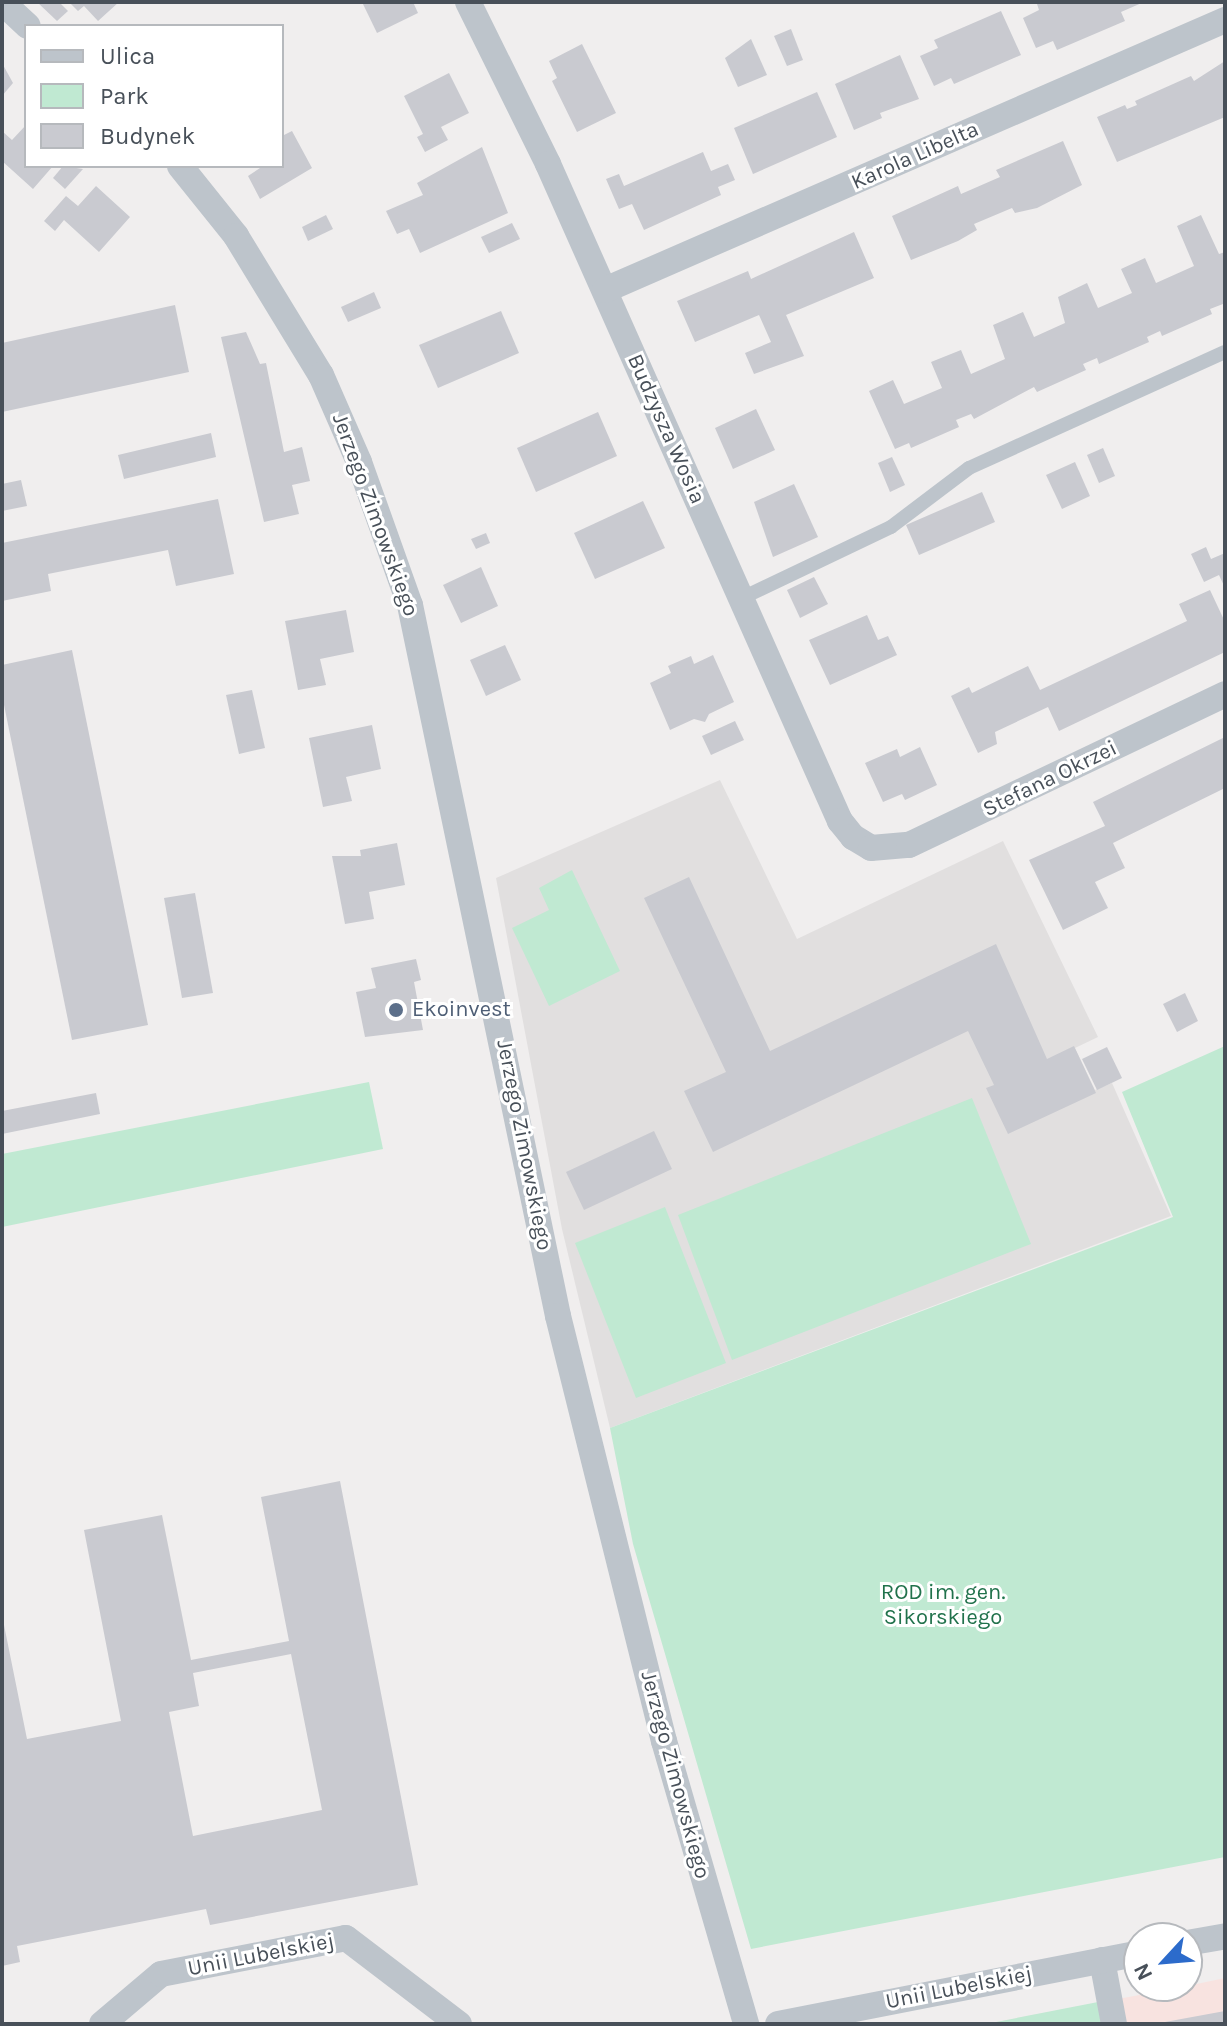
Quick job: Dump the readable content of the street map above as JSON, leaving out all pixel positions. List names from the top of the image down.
{
  "streets": {
    "street": [
      "Karola Libelta",
      "Budzysza Wosia",
      "Jerzego Zimowskiego",
      "Stefana Okrzei",
      "Unii Lubelskiej"
    ]
  },
  "crossings": [
    ["Karola Libelta", "Budzysza Wosia"],
    ["Budzysza Wosia", "Stefana Okrzei"]
  ],
  "parks": ["ROD im. gen. Sikorskiego"],
  "places": ["Ekoinvest"],
  "legend": ["Ulica", "Park", "Budynek"],
  "north": "bottom left"
}
